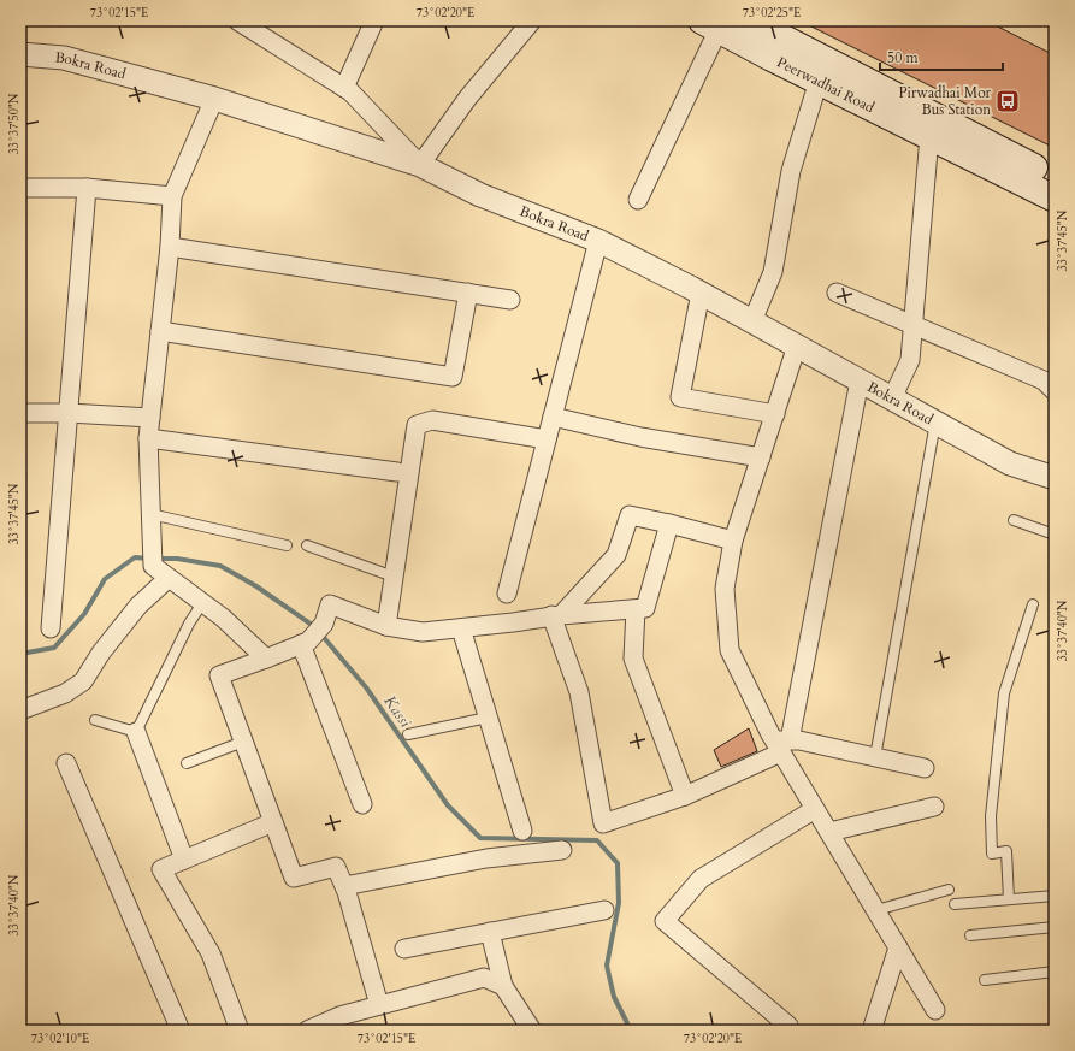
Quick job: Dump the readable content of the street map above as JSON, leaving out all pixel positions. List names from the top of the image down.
{
  "streets": {
    "main road": ["Peerwadhai Road"],
    "street": ["Bokra Road"]
  },
  "water": ["Kassi"],
  "places": {
    "bus stop": ["Pirwadhai Mor Bus Station"]
  },
  "scale_bar": "50 m",
  "coordinates": [
    "73°02'15\"E",
    "73°02'20\"E",
    "73°02'25\"E",
    "33°37'50\"N",
    "33°37'45\"N",
    "33°37'40\"N",
    "73°02'10\"E"
  ]
}
